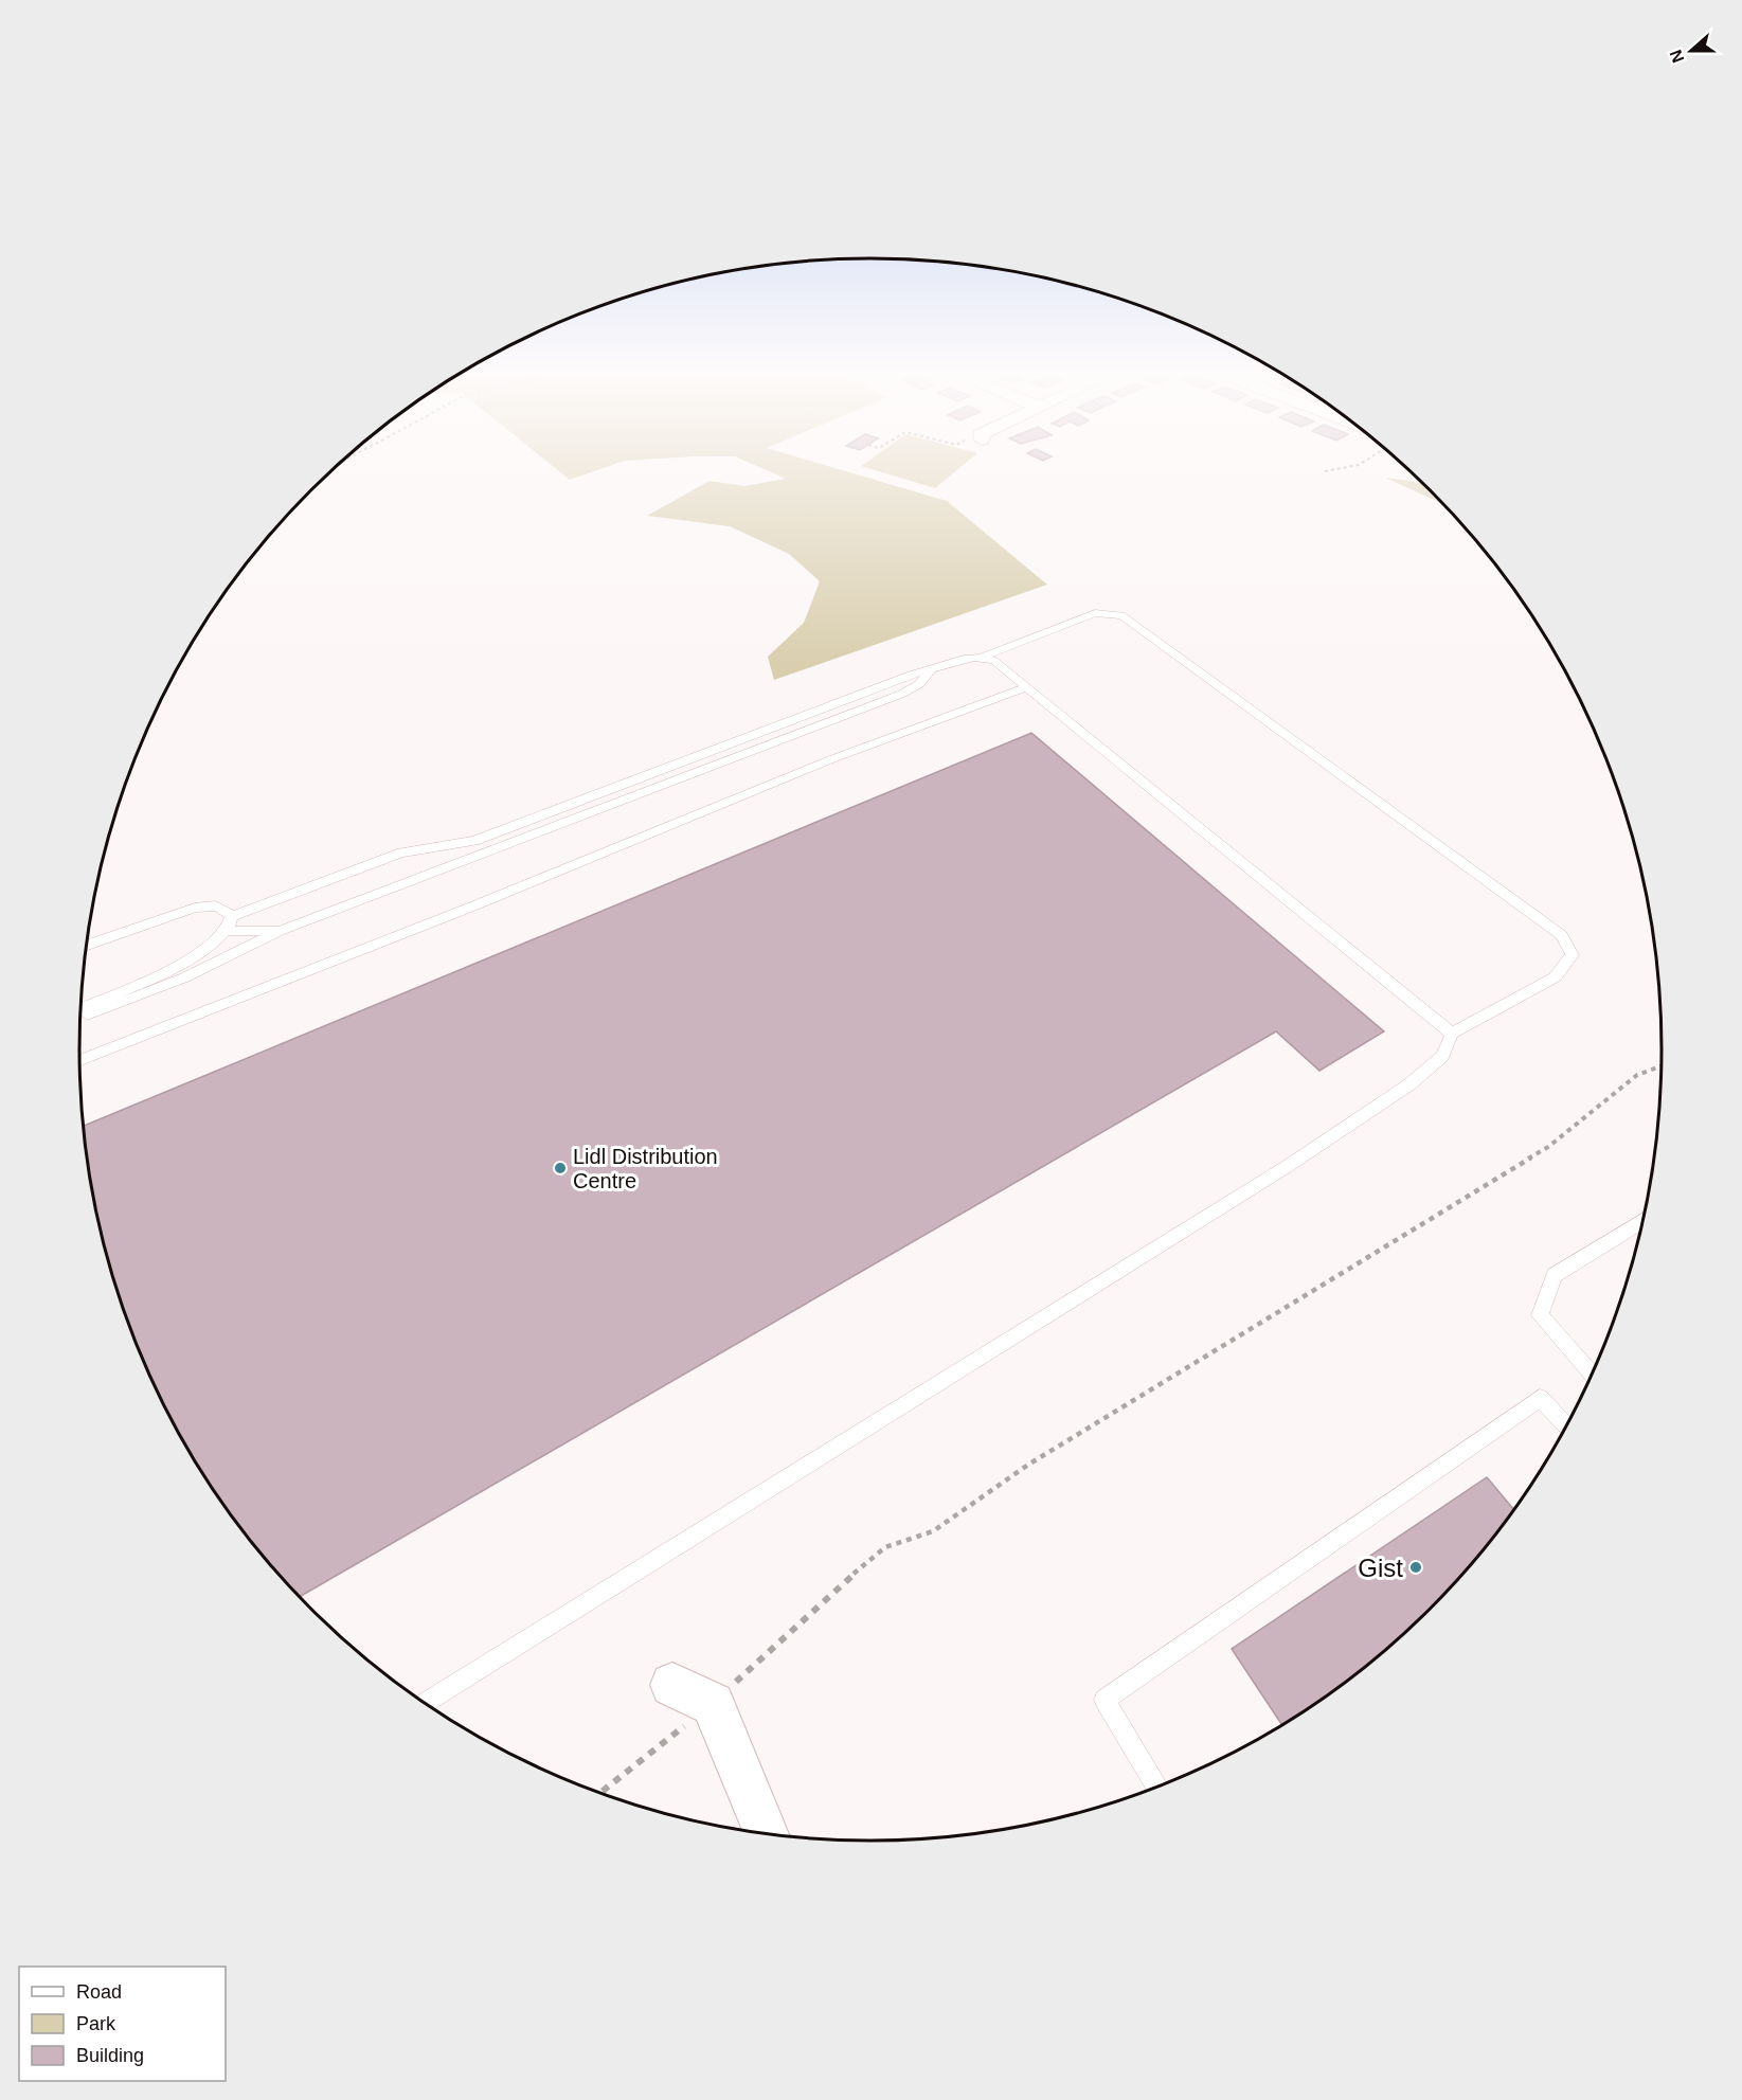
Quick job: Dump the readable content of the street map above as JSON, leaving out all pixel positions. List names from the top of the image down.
{
  "places": ["Lidl Distribution Centre", "Gist"],
  "legend": ["Road", "Park", "Building"],
  "north": "left"
}
